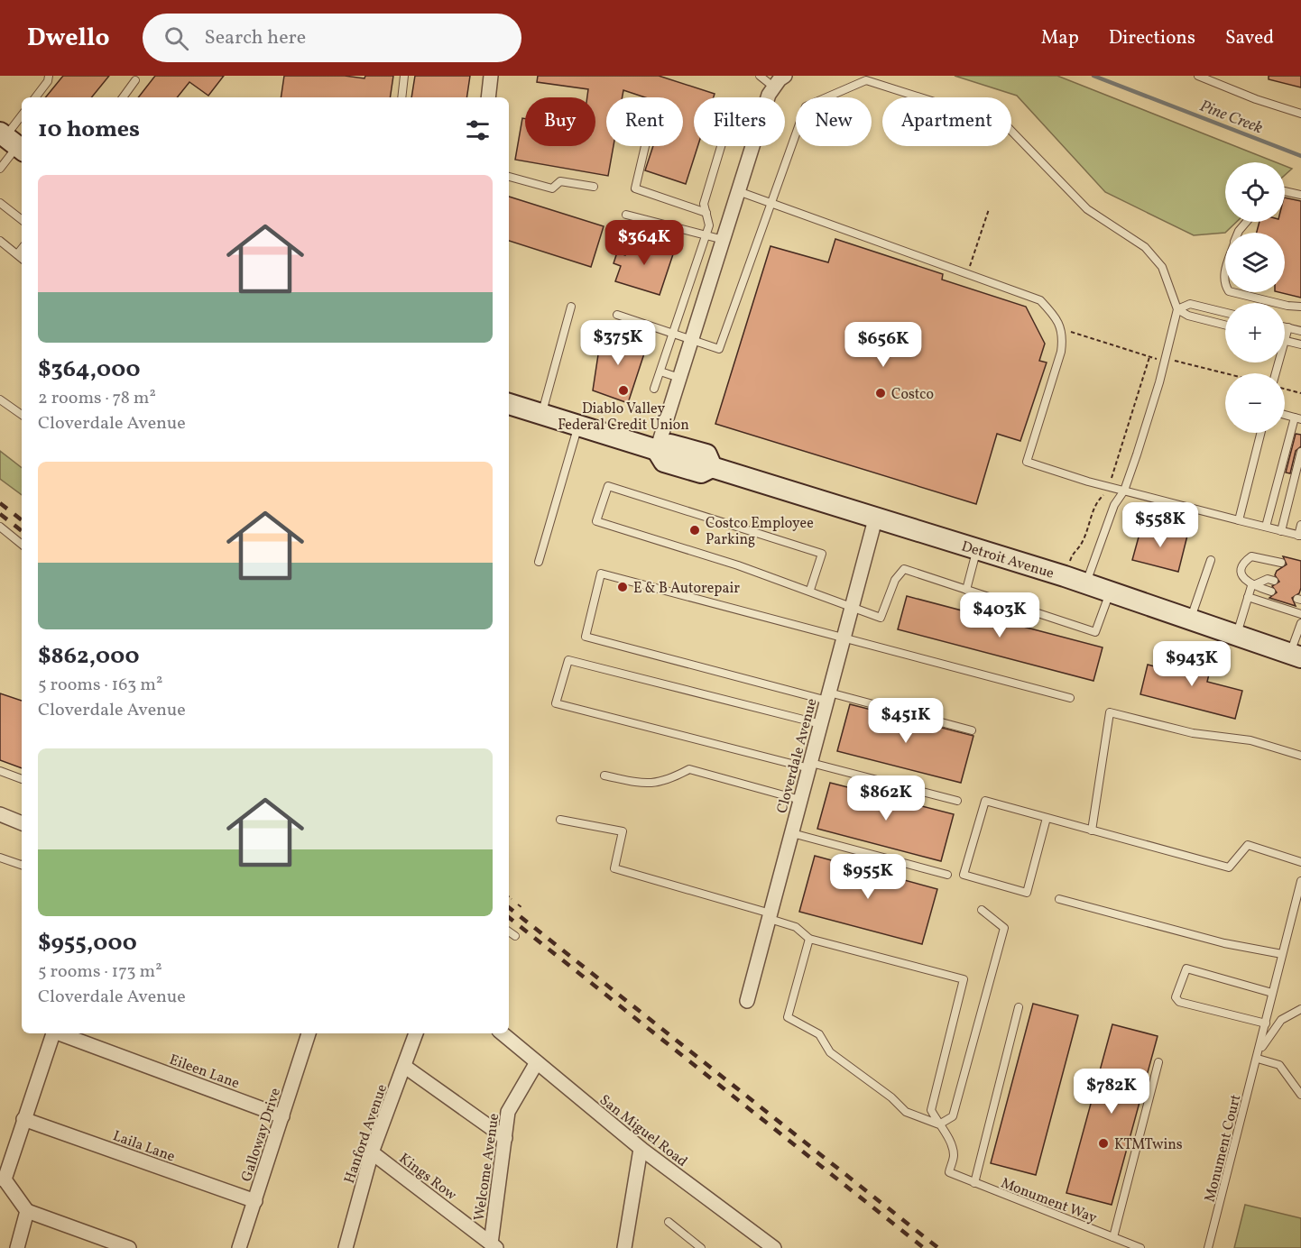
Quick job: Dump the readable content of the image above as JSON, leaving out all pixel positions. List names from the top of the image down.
{
  "streets": {
    "street": [
      "Detroit Avenue",
      "Cloverdale Avenue",
      "Eileen Lane",
      "San Miguel Road",
      "Hanford Avenue",
      "Galloway Drive",
      "Laila Lane",
      "Welcome Avenue",
      "Kings Row"
    ],
    "lane": ["Monument Court", "Monument Way"]
  },
  "crossings": [
    ["Detroit Avenue", "Cloverdale Avenue"],
    ["Eileen Lane", "Galloway Drive"],
    ["San Miguel Road", "Welcome Avenue"],
    ["Hanford Avenue", "Kings Row"],
    ["Galloway Drive", "Laila Lane"],
    ["Welcome Avenue", "Kings Row"]
  ],
  "water": ["Pine Creek"],
  "places": [
    "Diablo Valley Federal Credit Union",
    "Costco",
    "Costco Employee Parking",
    "E & B Autorepair",
    "KTMTwins"
  ],
  "page": {
    "header": "Dwello",
    "search": "Search here",
    "nav": ["Map", "Directions", "Saved"],
    "chip": [
      "Buy",
      "Rent",
      "Filters",
      "New",
      "Apartment"
    ],
    "heading": "10 homes",
    "map_buttons": ["+", "−"],
    "list": [
      {
        "name": "$364,000",
        "note": "2 rooms · 78 m² · Cloverdale Avenue"
      },
      {
        "name": "$862,000",
        "note": "5 rooms · 163 m² · Cloverdale Avenue"
      },
      {
        "name": "$955,000",
        "note": "5 rooms · 173 m² · Cloverdale Avenue"
      }
    ],
    "price": [
      "$364K",
      "$375K",
      "$656K",
      "$558K",
      "$403K",
      "$943K",
      "$451K",
      "$862K",
      "$955K",
      "$782K"
    ]
  }
}
